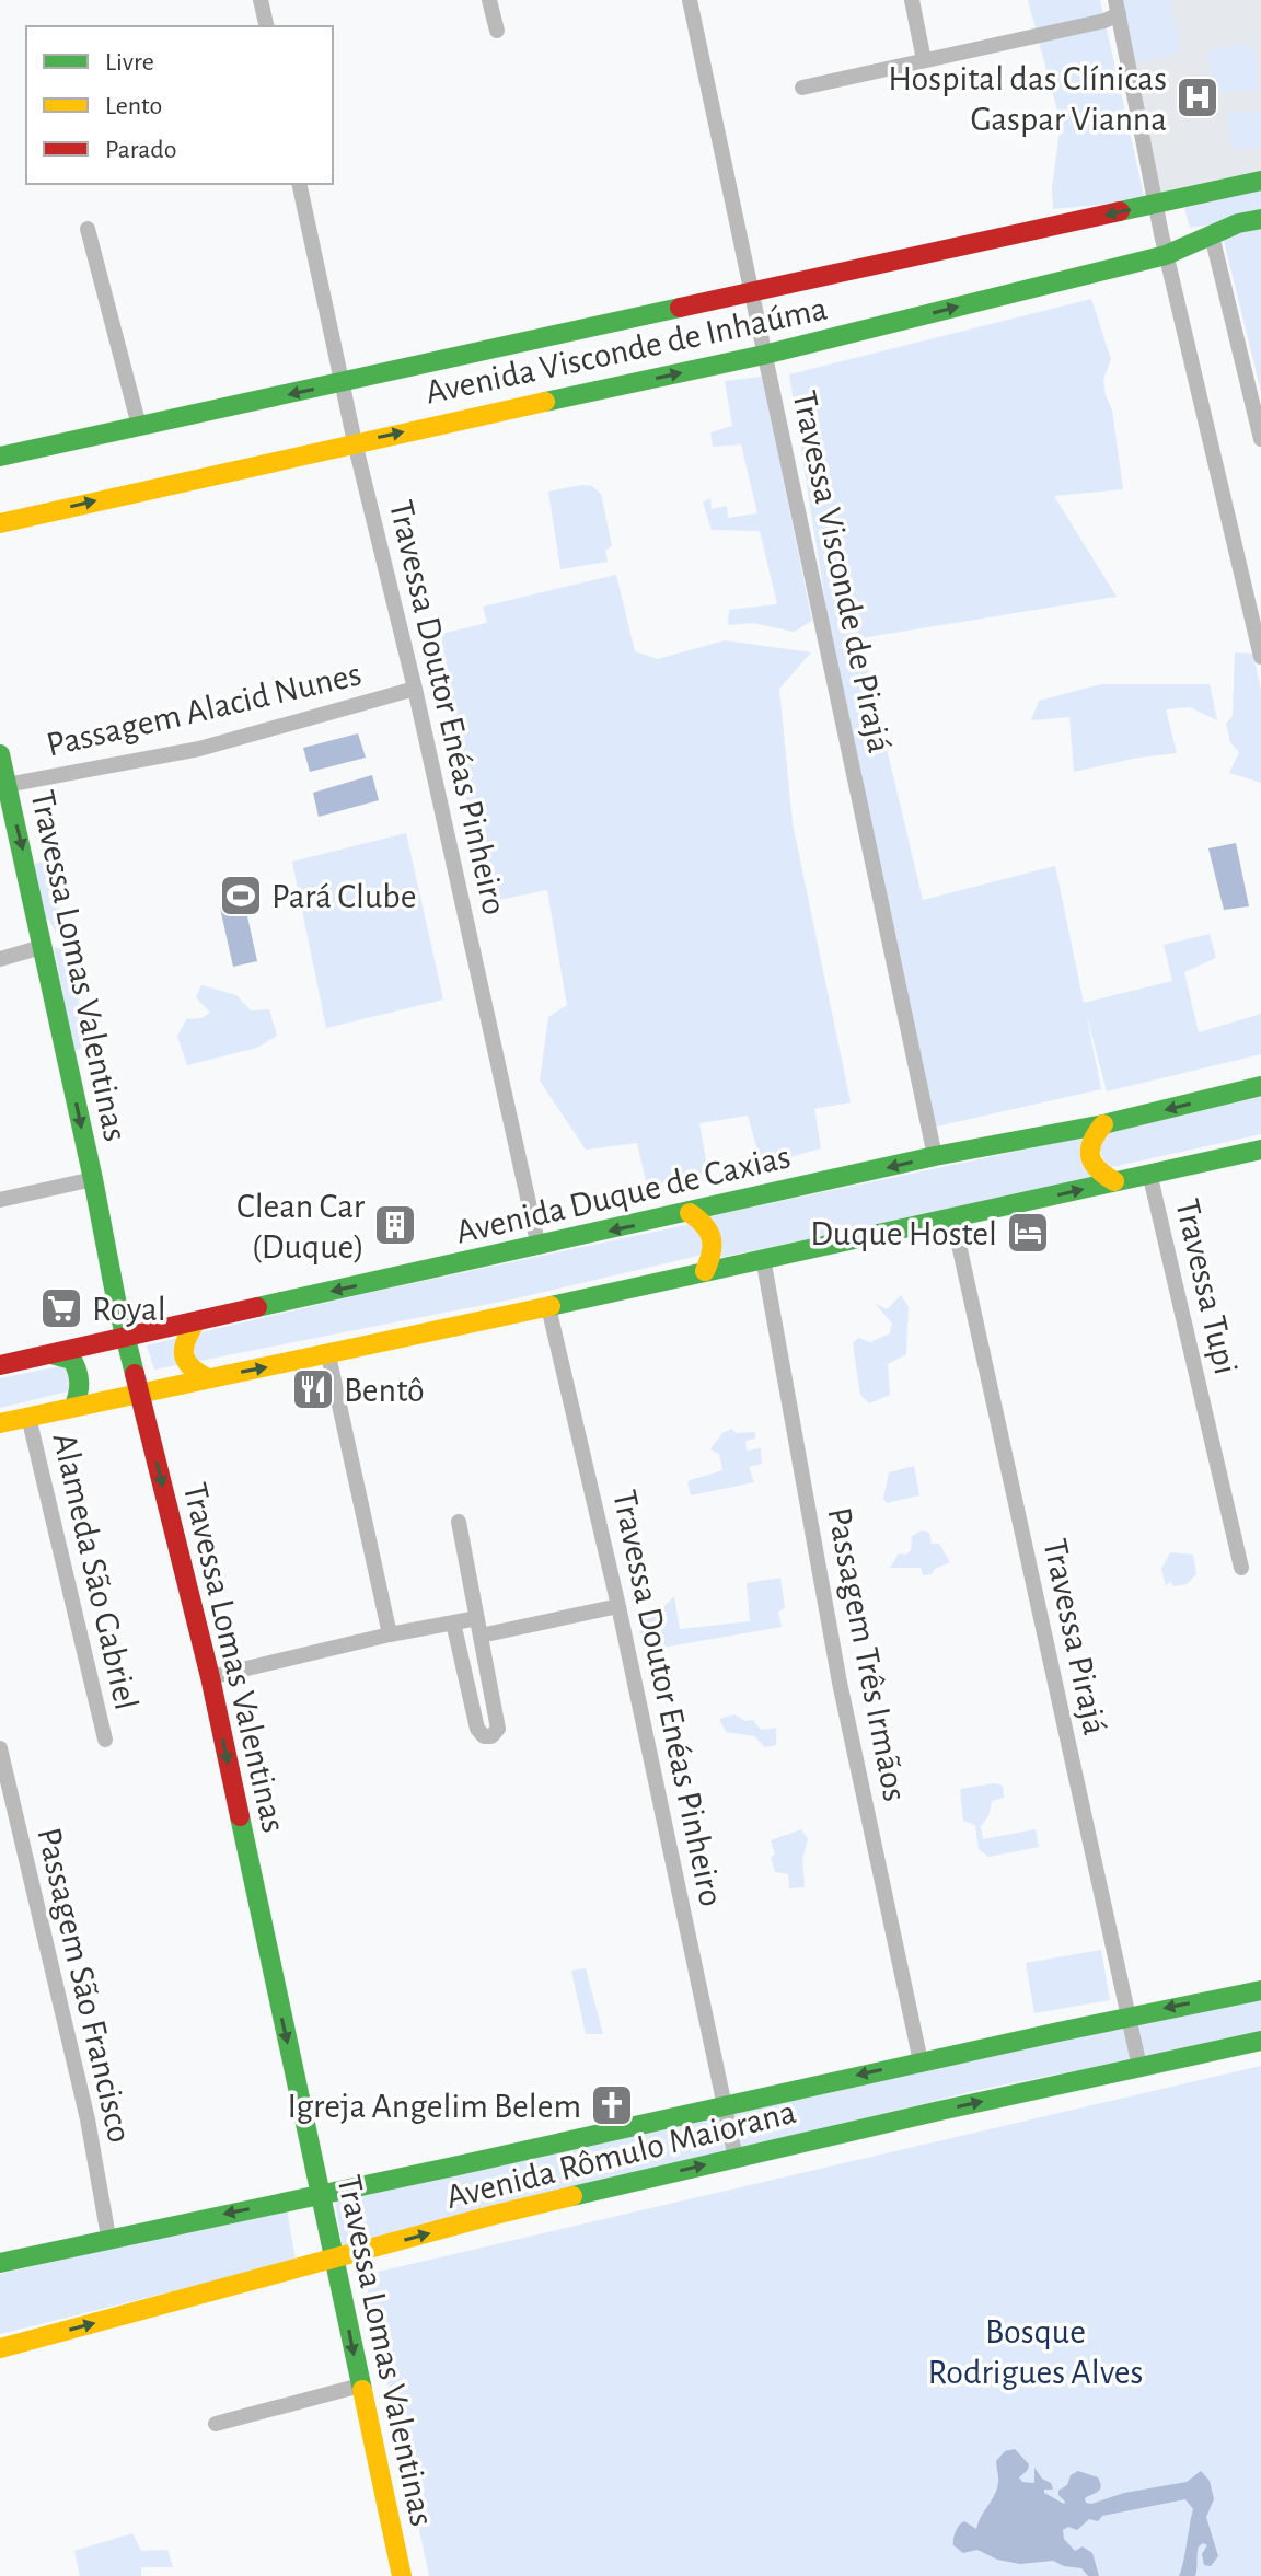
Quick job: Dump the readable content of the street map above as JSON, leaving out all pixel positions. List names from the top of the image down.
{
  "streets": {
    "street": [
      "Avenida Visconde de Inhaúma",
      "Travessa Visconde de Pirajá",
      "Travessa Doutor Enéas Pinheiro",
      "Passagem Alacid Nunes",
      "Travessa Lomas Valentinas",
      "Avenida Duque de Caxias",
      "Travessa Tupi",
      "Alameda São Gabriel",
      "Travessa Pirajá",
      "Passagem Três Irmãos",
      "Passagem São Francisco",
      "Avenida Rômulo Maiorana"
    ]
  },
  "crossings": [
    ["Avenida Visconde de Inhaúma", "Travessa Visconde de Pirajá"],
    ["Avenida Visconde de Inhaúma", "Travessa Doutor Enéas Pinheiro"],
    ["Travessa Visconde de Pirajá", "Avenida Duque de Caxias"],
    ["Travessa Doutor Enéas Pinheiro", "Passagem Alacid Nunes"],
    ["Travessa Doutor Enéas Pinheiro", "Avenida Duque de Caxias"],
    ["Travessa Doutor Enéas Pinheiro", "Avenida Rômulo Maiorana"],
    ["Passagem Alacid Nunes", "Travessa Lomas Valentinas"],
    ["Travessa Lomas Valentinas", "Avenida Duque de Caxias"],
    ["Travessa Lomas Valentinas", "Avenida Rômulo Maiorana"],
    ["Travessa Pirajá", "Avenida Rômulo Maiorana"],
    ["Passagem Três Irmãos", "Avenida Rômulo Maiorana"],
    ["Passagem São Francisco", "Avenida Rômulo Maiorana"]
  ],
  "one_way": ["Travessa Lomas Valentinas"],
  "parks": ["Bosque Rodrigues Alves"],
  "places": {
    "hospital": ["Hospital das Clínicas Gaspar Vianna"],
    "sports": ["Pará Clube"],
    "building": ["Clean Car (Duque)"],
    "hotel": ["Duque Hostel"],
    "supermarket": ["Royal"],
    "restaurant": ["Bentô"],
    "church": ["Igreja Angelim Belem"]
  },
  "legend": ["Livre", "Lento", "Parado"]
}
